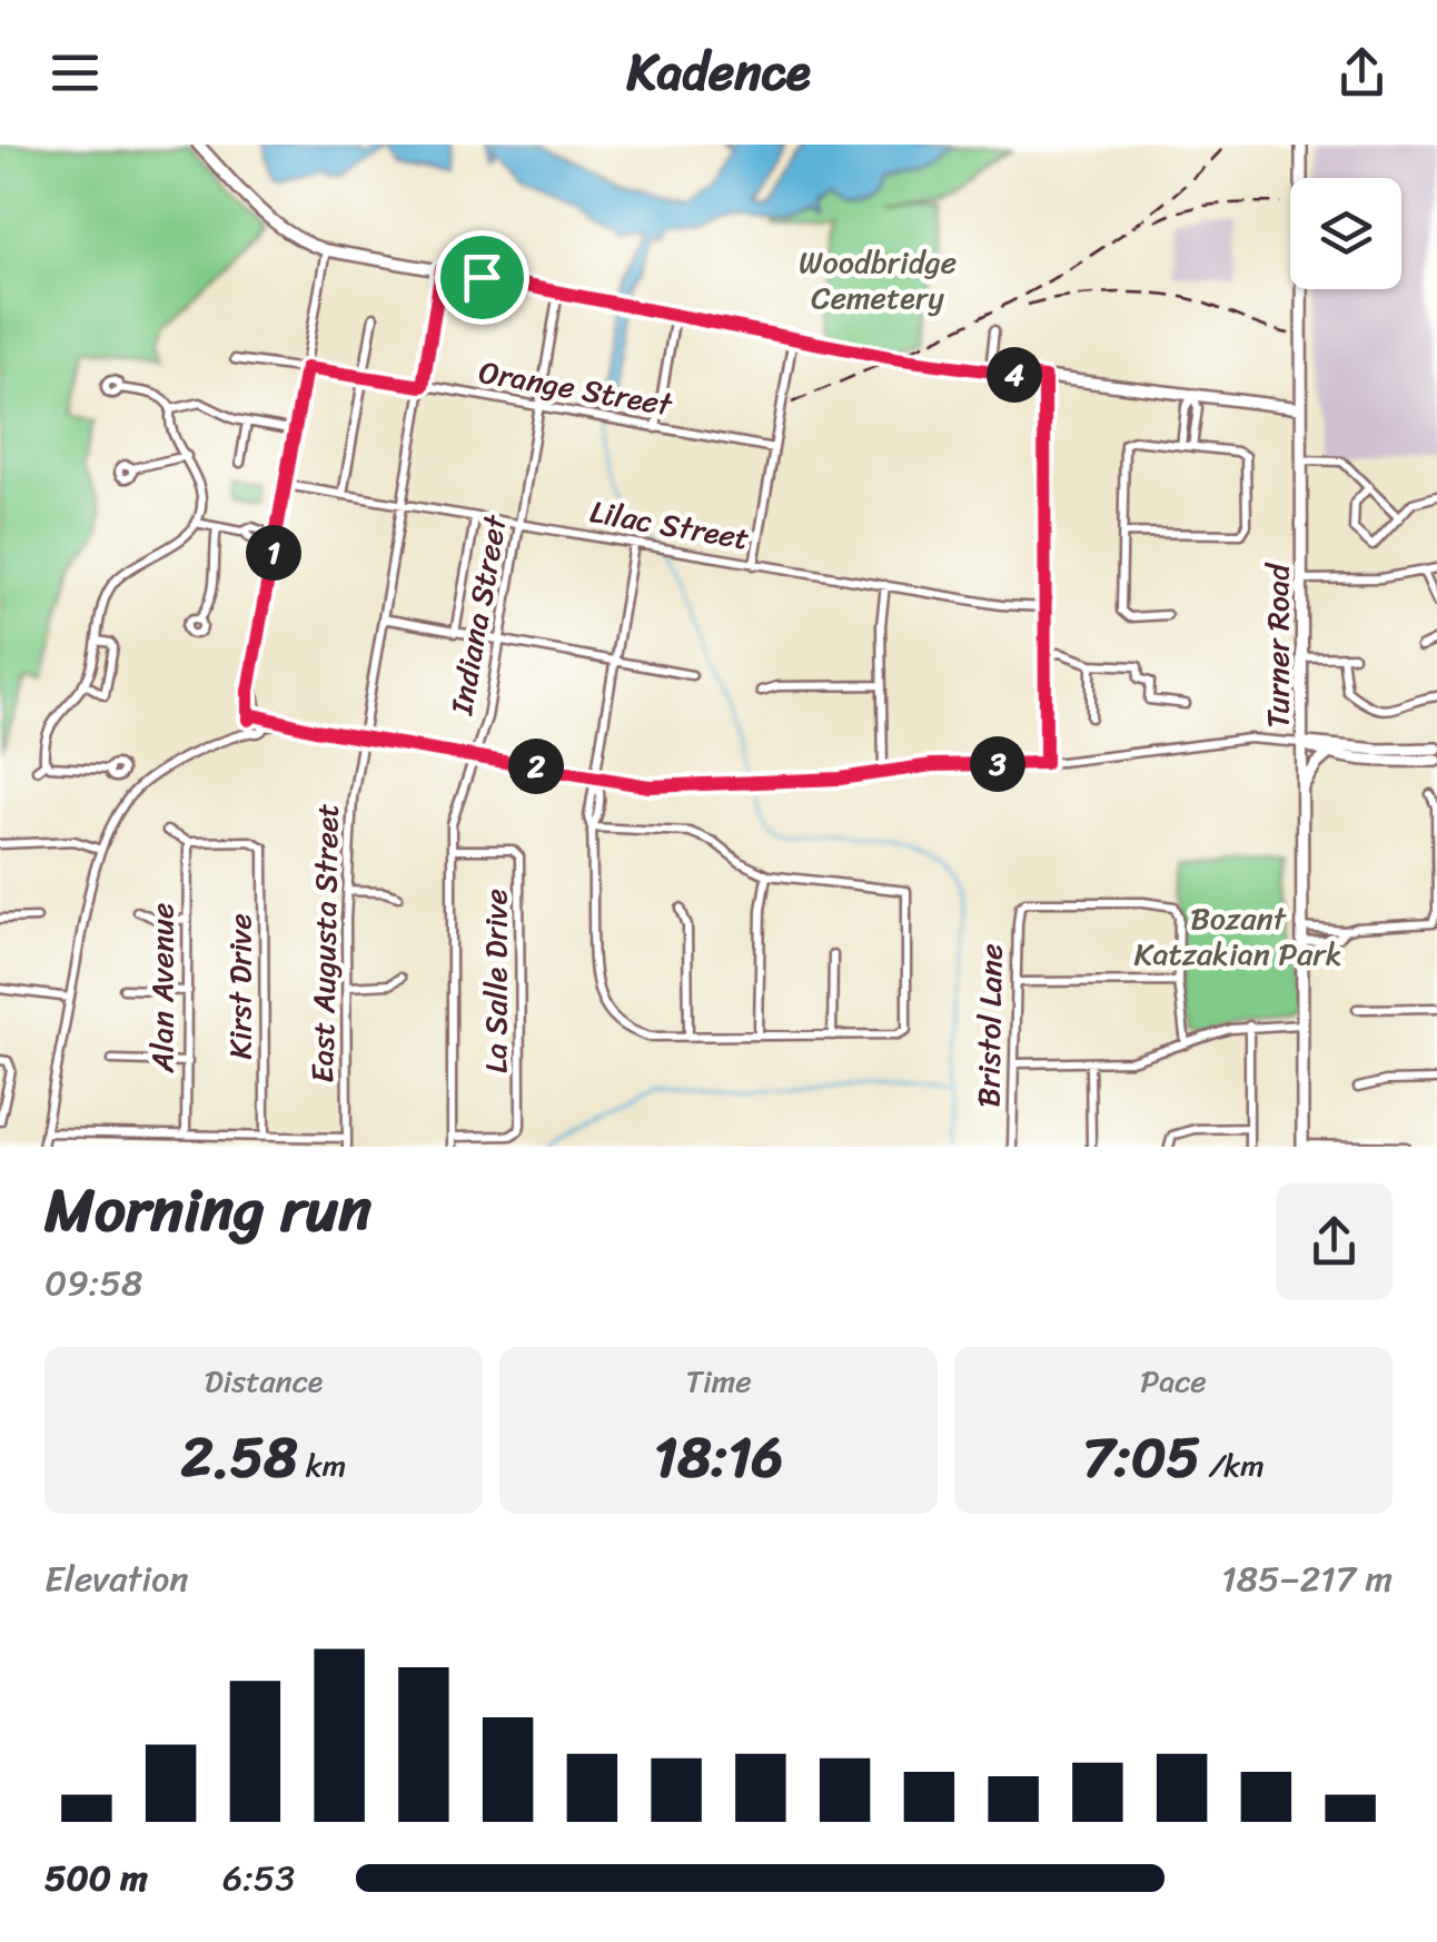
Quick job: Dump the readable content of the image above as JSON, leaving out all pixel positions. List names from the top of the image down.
{
  "streets": {
    "main road": ["Turner Road"],
    "street": [
      "Orange Street",
      "Lilac Street",
      "Indiana Street",
      "East Augusta Street",
      "La Salle Drive",
      "Kirst Drive",
      "Alan Avenue",
      "Bristol Lane"
    ]
  },
  "crossings": [
    ["Orange Street", "Indiana Street"],
    ["Orange Street", "East Augusta Street"],
    ["Lilac Street", "Indiana Street"],
    ["Lilac Street", "East Augusta Street"],
    ["Indiana Street", "La Salle Drive"],
    ["Kirst Drive", "Alan Avenue"]
  ],
  "parks": ["Woodbridge Cemetery", "Bozant Katzakian Park"],
  "page": {
    "header": "Kadence",
    "pins": [
      "4",
      "1",
      "3",
      "2"
    ],
    "heading": ["Morning run", "09:58"],
    "stats": [
      ["Distance", "2.58 km"],
      ["Time", "18:16"],
      ["Pace", "7:05 /km"]
    ],
    "chart": ["Elevation", "185–217 m"],
    "list": [
      {
        "name": "500 m",
        "note": "6:53"
      }
    ]
  }
}
